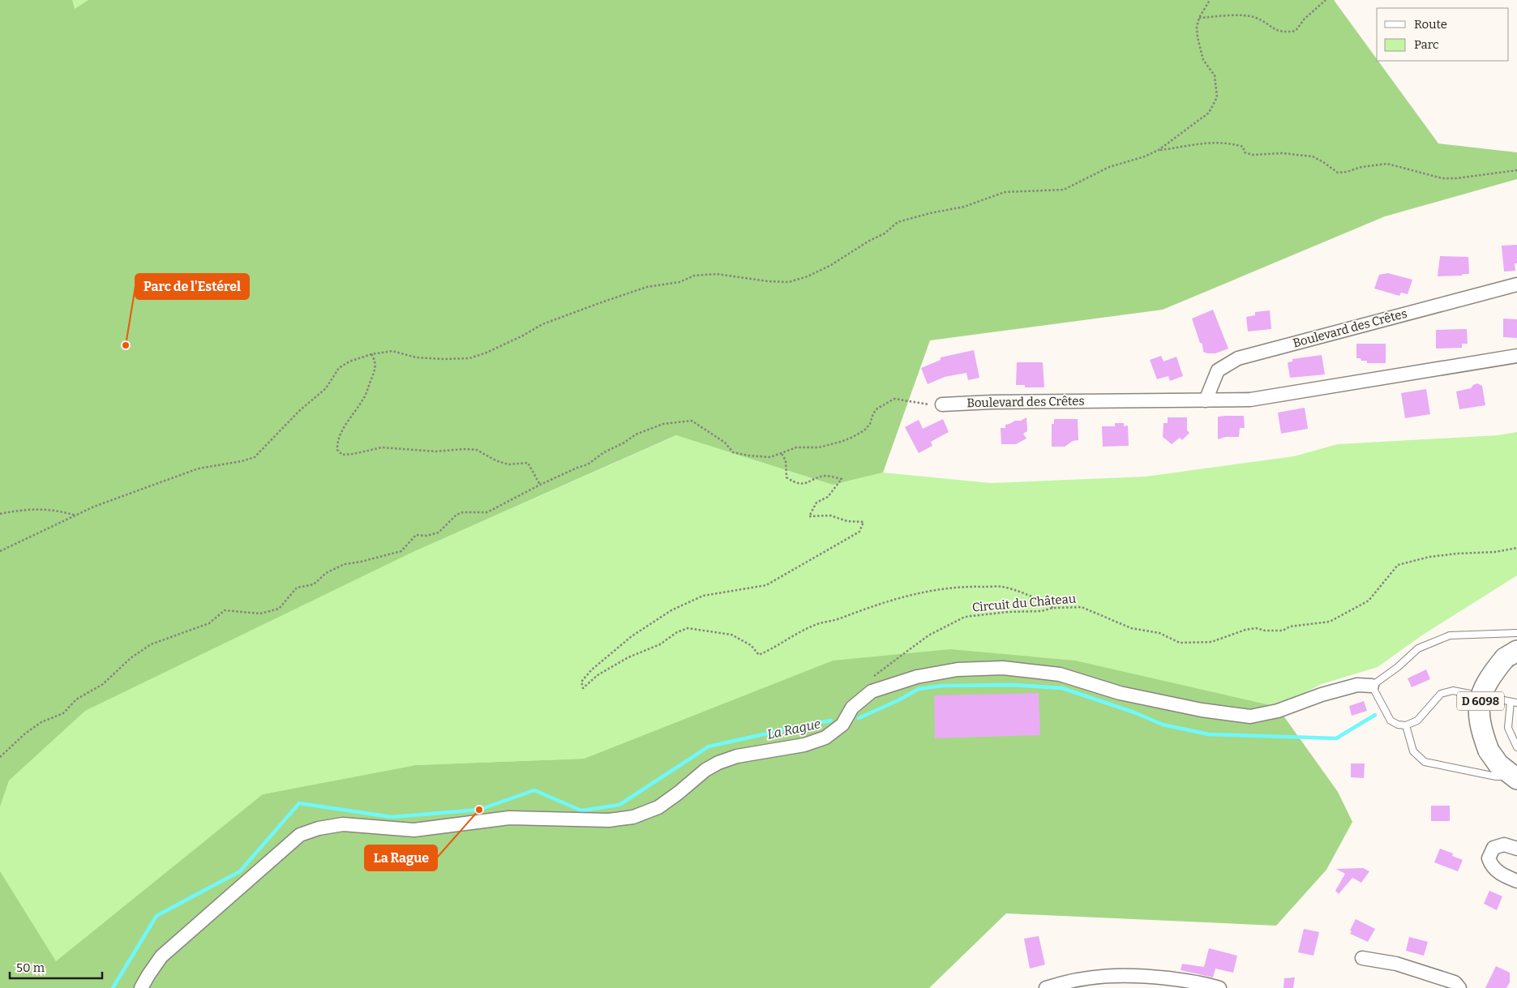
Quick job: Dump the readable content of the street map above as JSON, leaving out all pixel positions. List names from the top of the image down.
{
  "streets": {
    "main road": ["D 6098"],
    "street": ["Boulevard des Crêtes"],
    "path": ["Circuit du Château"]
  },
  "water": ["La Rague"],
  "places": ["Parc de l'Estérel", "La Rague"],
  "legend": ["Route", "Parc"],
  "scale_bar": "50 m"
}
